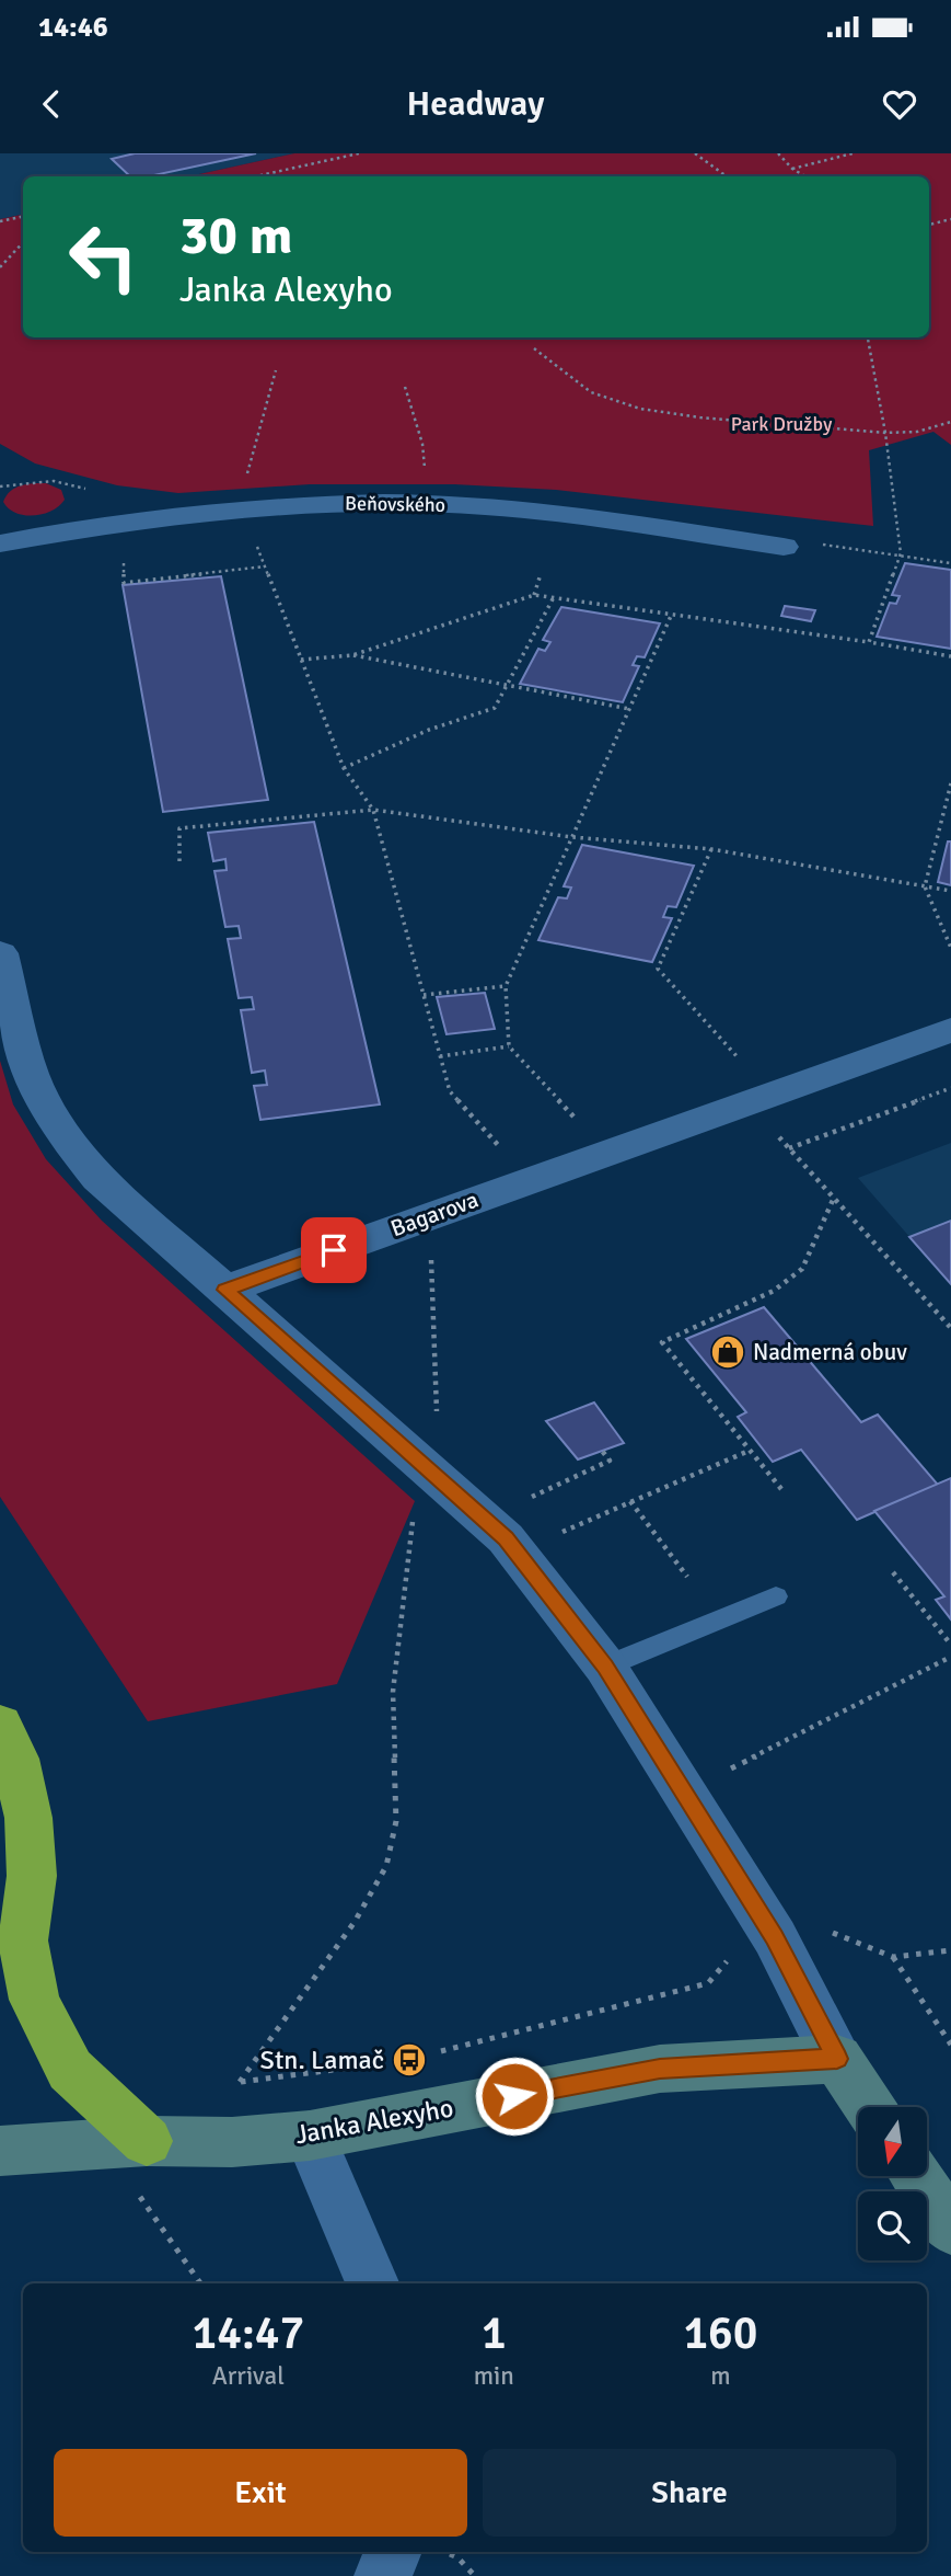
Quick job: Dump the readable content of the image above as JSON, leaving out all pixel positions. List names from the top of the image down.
{
  "streets": {
    "street": ["Beňovského", "Bagarova", "Janka Alexyho"]
  },
  "parks": ["Park Družby"],
  "places": {
    "shop": ["Nadmerná obuv"],
    "bus stop": ["Stn. Lamač"]
  },
  "north": "bottom",
  "page": {
    "status": "14:46",
    "header": "Headway",
    "turn": ["30 m", "Janka Alexyho"],
    "eta": [
      "14:47",
      "Arrival",
      "1",
      "min",
      "160",
      "m"
    ],
    "buttons": ["Exit", "Share"]
  }
}
